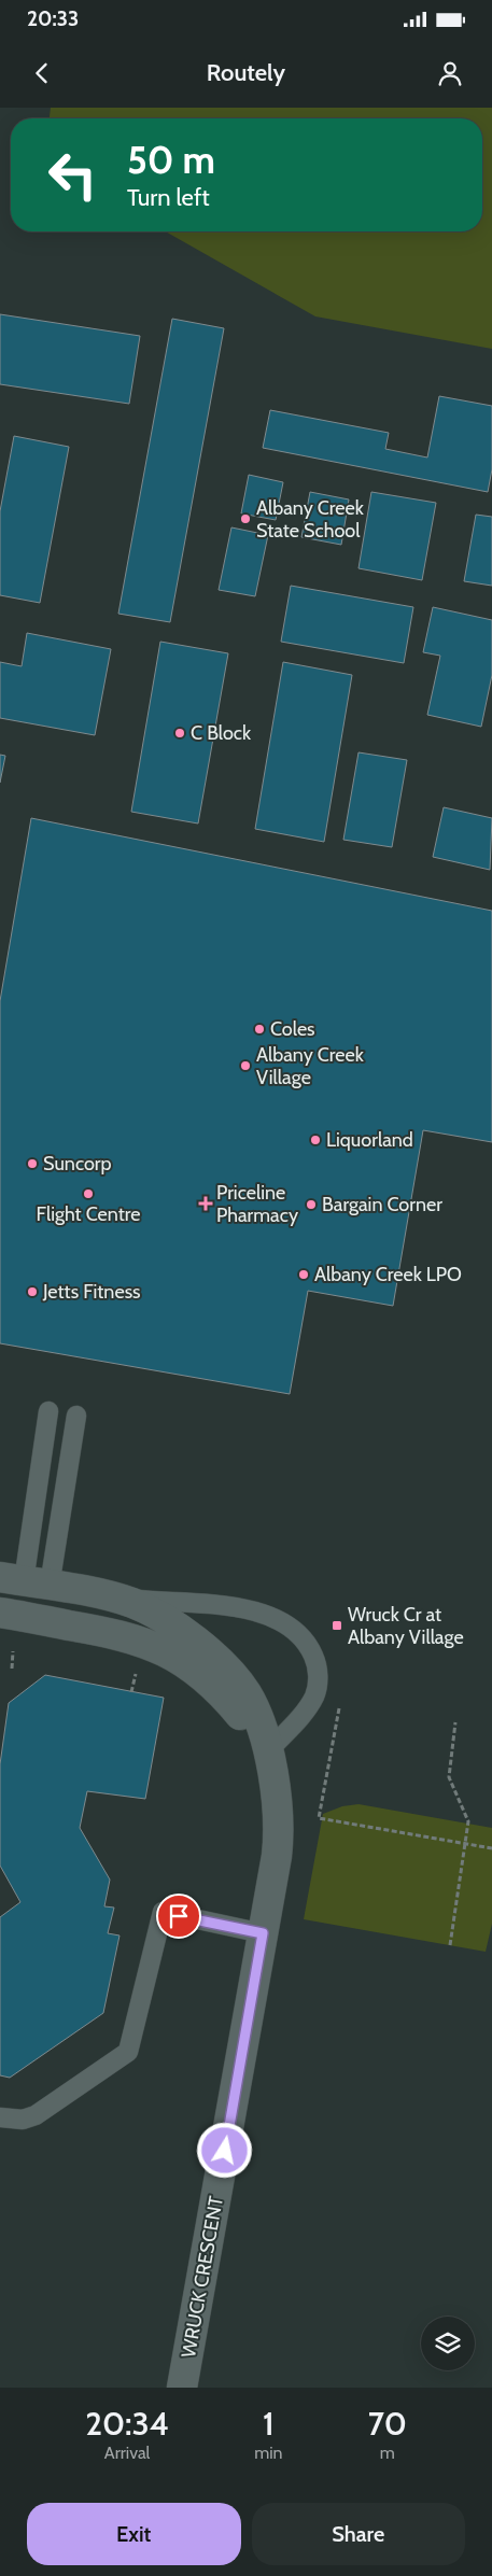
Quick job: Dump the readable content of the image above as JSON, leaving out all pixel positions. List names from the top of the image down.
{
  "streets": {
    "street": ["WRUCK CRESCENT"]
  },
  "places": {
    "other": [
      "Albany Creek State School",
      "C Block",
      "Coles",
      "Albany Creek Village",
      "Liquorland",
      "Suncorp",
      "Flight Centre",
      "Bargain Corner",
      "Albany Creek LPO",
      "Jetts Fitness"
    ],
    "health": ["Priceline Pharmacy"],
    "transit": ["Wruck Cr at Albany Village"]
  },
  "page": {
    "status": "20:33",
    "header": "Routely",
    "turn": ["50 m", "Turn left"],
    "eta": [
      "20:34",
      "Arrival",
      "1",
      "min",
      "70",
      "m"
    ],
    "buttons": ["Exit", "Share"]
  }
}
